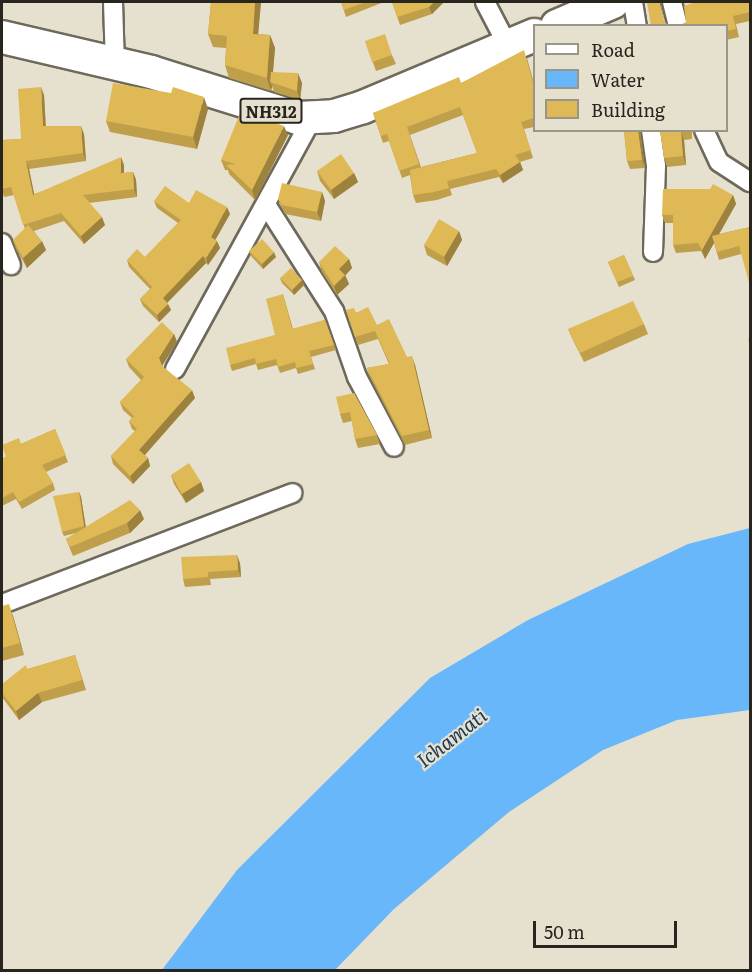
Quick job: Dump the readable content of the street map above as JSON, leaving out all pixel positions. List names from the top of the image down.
{
  "streets": {
    "highway": ["NH312"]
  },
  "water": ["Ichamati"],
  "legend": ["Road", "Water", "Building"],
  "scale_bar": "50 m"
}
